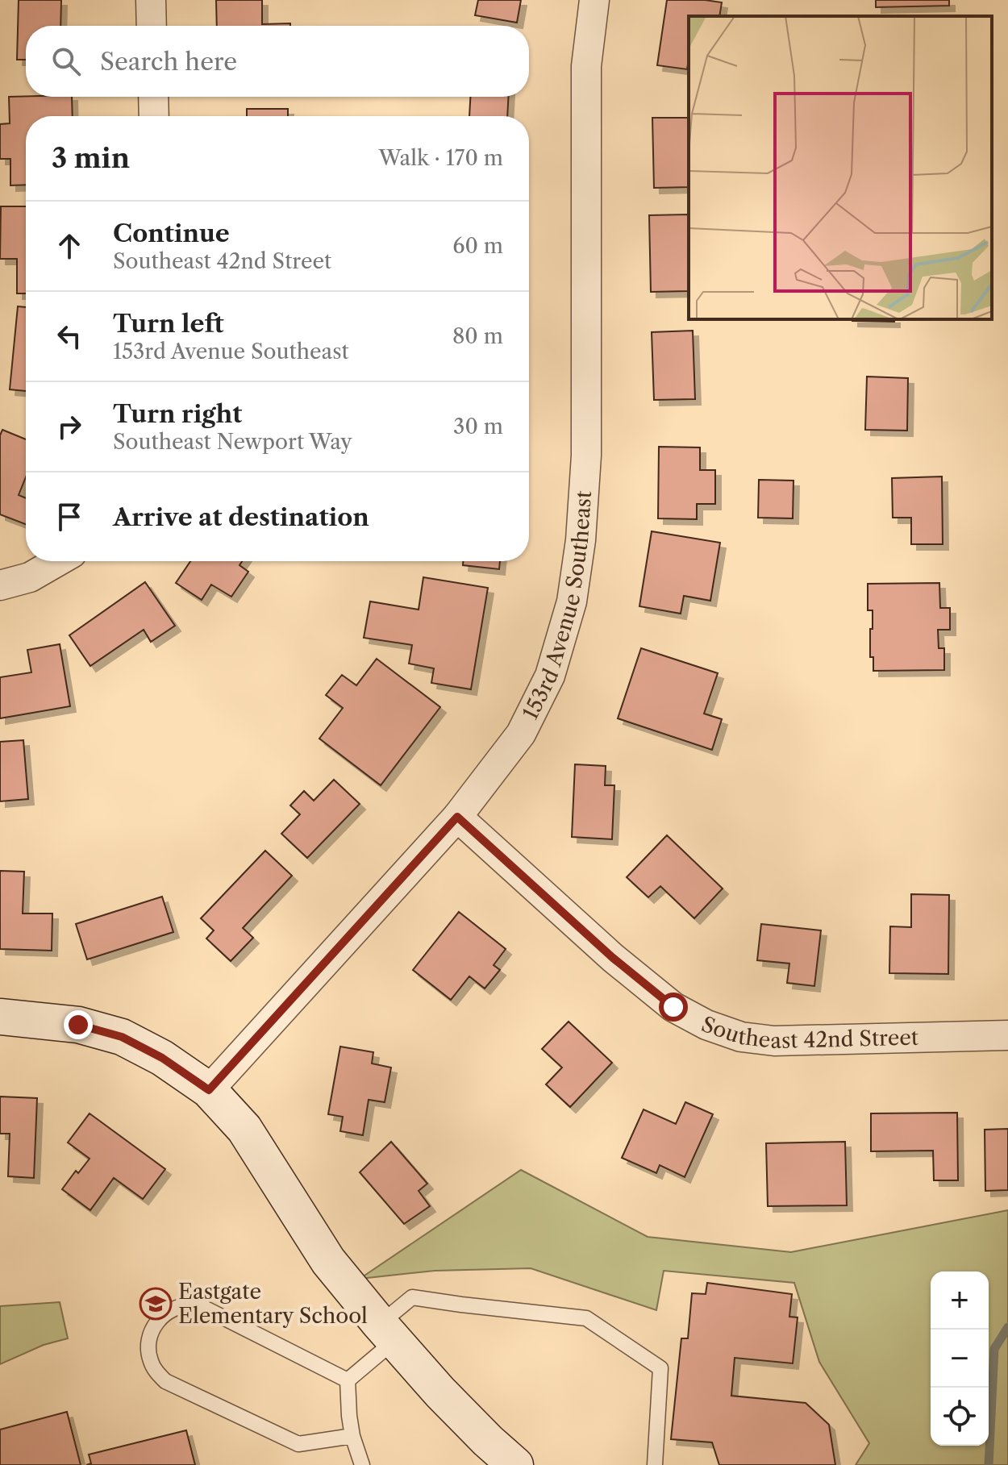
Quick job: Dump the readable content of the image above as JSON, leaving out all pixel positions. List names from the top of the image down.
{
  "streets": {
    "street": ["153rd Avenue Southeast", "Southeast 42nd Street"]
  },
  "crossings": [
    ["153rd Avenue Southeast", "Southeast 42nd Street"]
  ],
  "places": {
    "school or university": ["Eastgate Elementary School"]
  },
  "page": {
    "search": "Search here",
    "heading": ["3 min", "Walk · 170 m"],
    "list": [
      ["Continue", "Southeast 42nd Street", "60 m"],
      ["Turn left", "153rd Avenue Southeast", "80 m"],
      ["Turn right", "Southeast Newport Way", "30 m"],
      "Arrive at destination"
    ],
    "map_buttons": ["+", "−"]
  }
}
